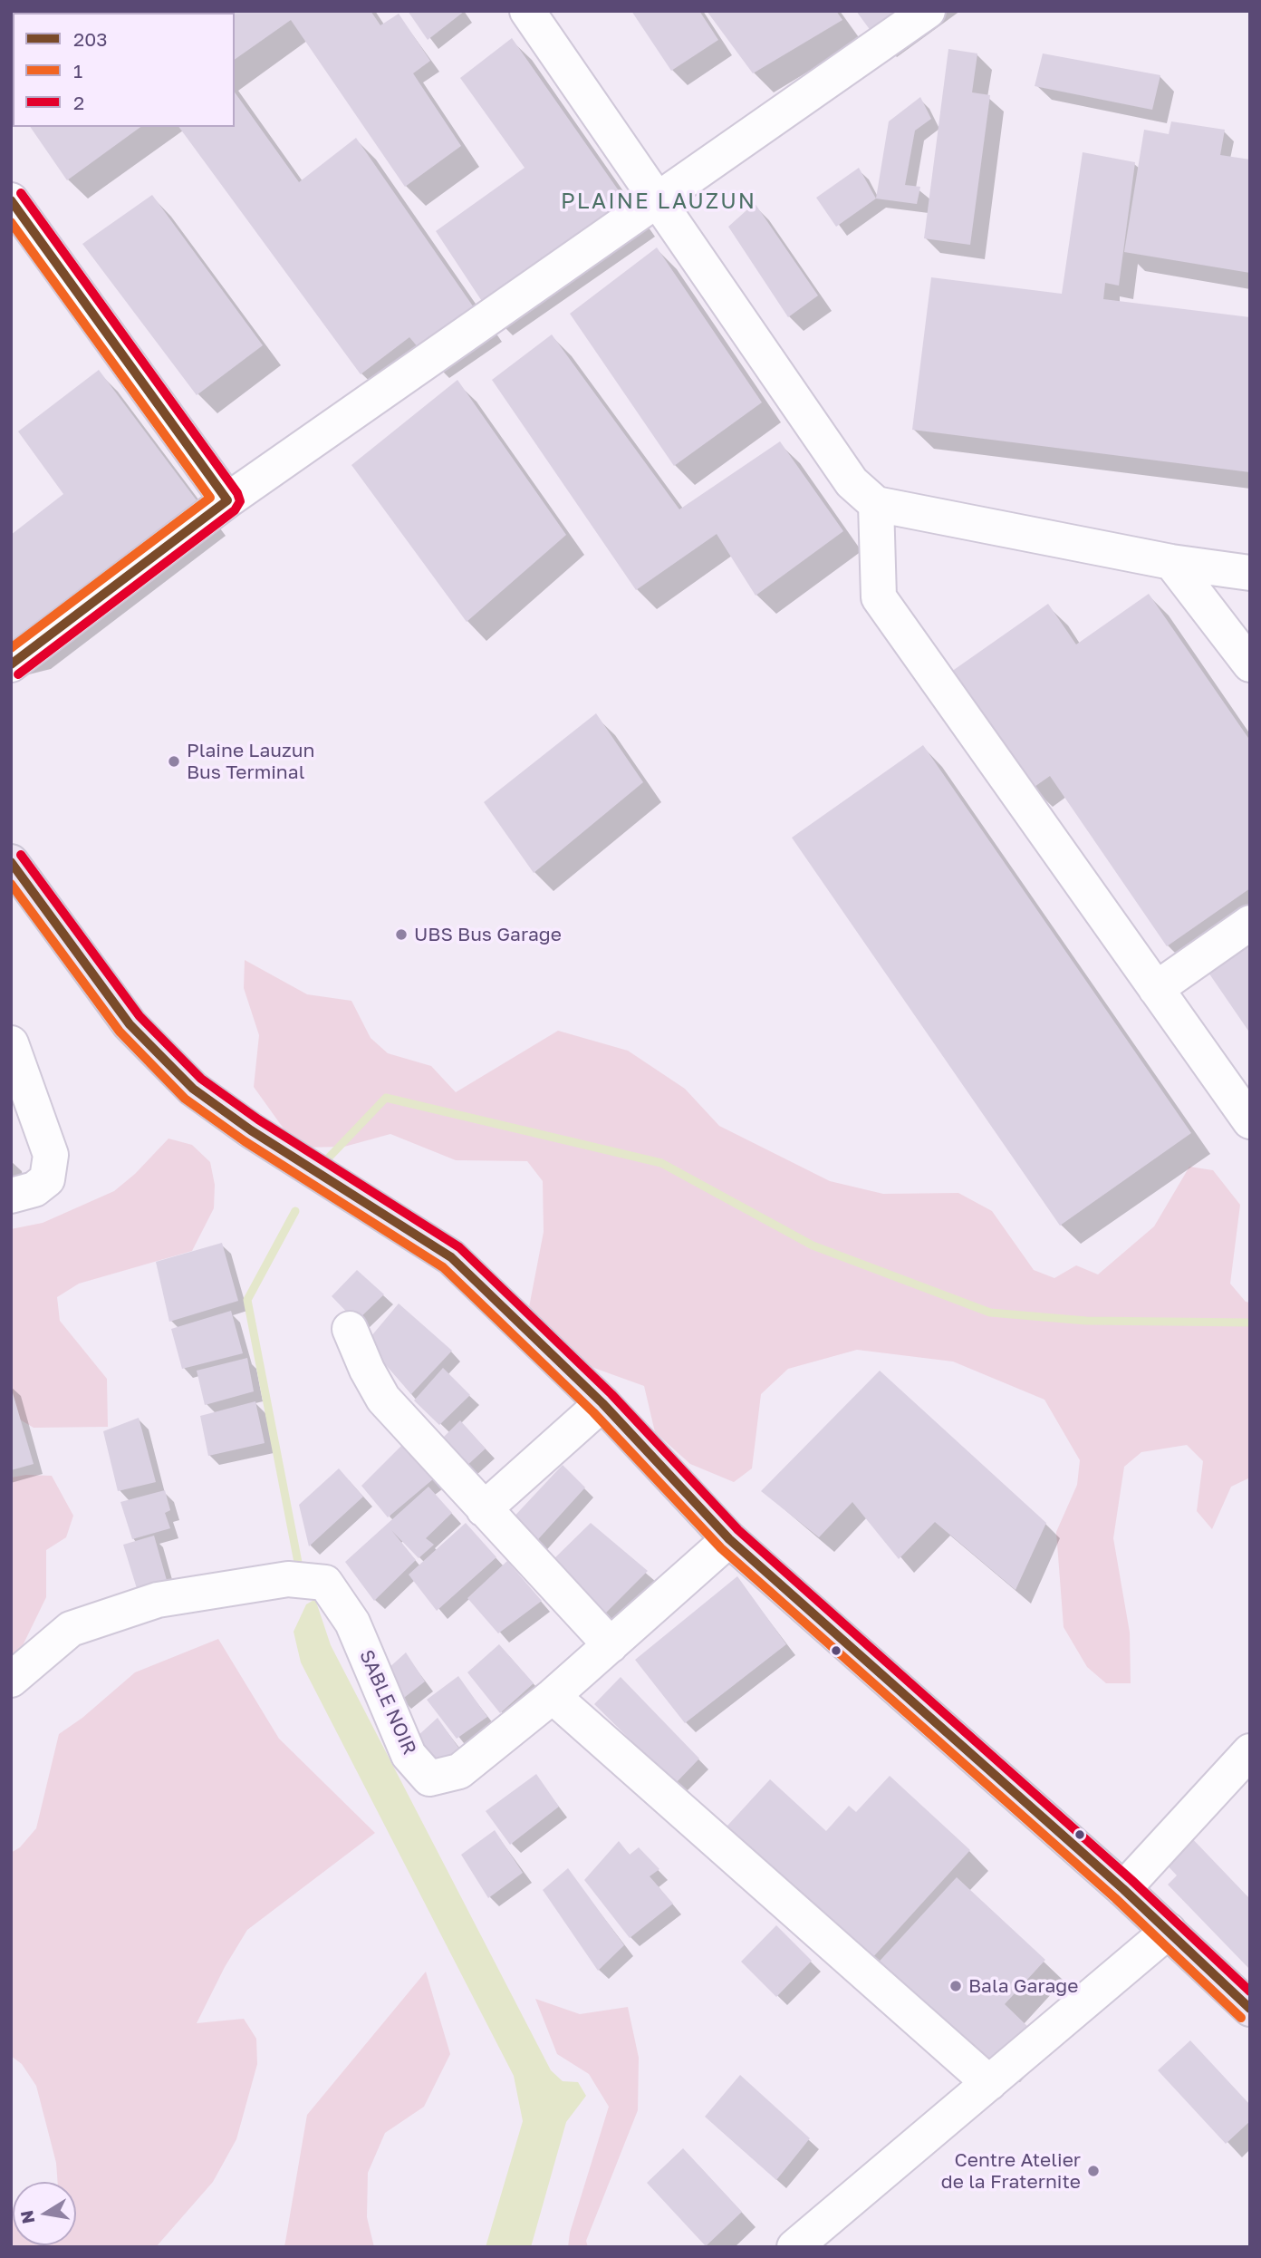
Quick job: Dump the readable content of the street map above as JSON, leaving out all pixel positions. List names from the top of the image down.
{
  "streets": {
    "street": ["SABLE NOIR"]
  },
  "districts": ["PLAINE LAUZUN"],
  "places": [
    "Plaine Lauzun Bus Terminal",
    "UBS Bus Garage",
    "Bala Garage",
    "Centre Atelier de la Fraternite"
  ],
  "lines": ["transit line 2", "transit line 203", "transit line 1"],
  "legend": ["203", "1", "2"],
  "north": "left"
}
